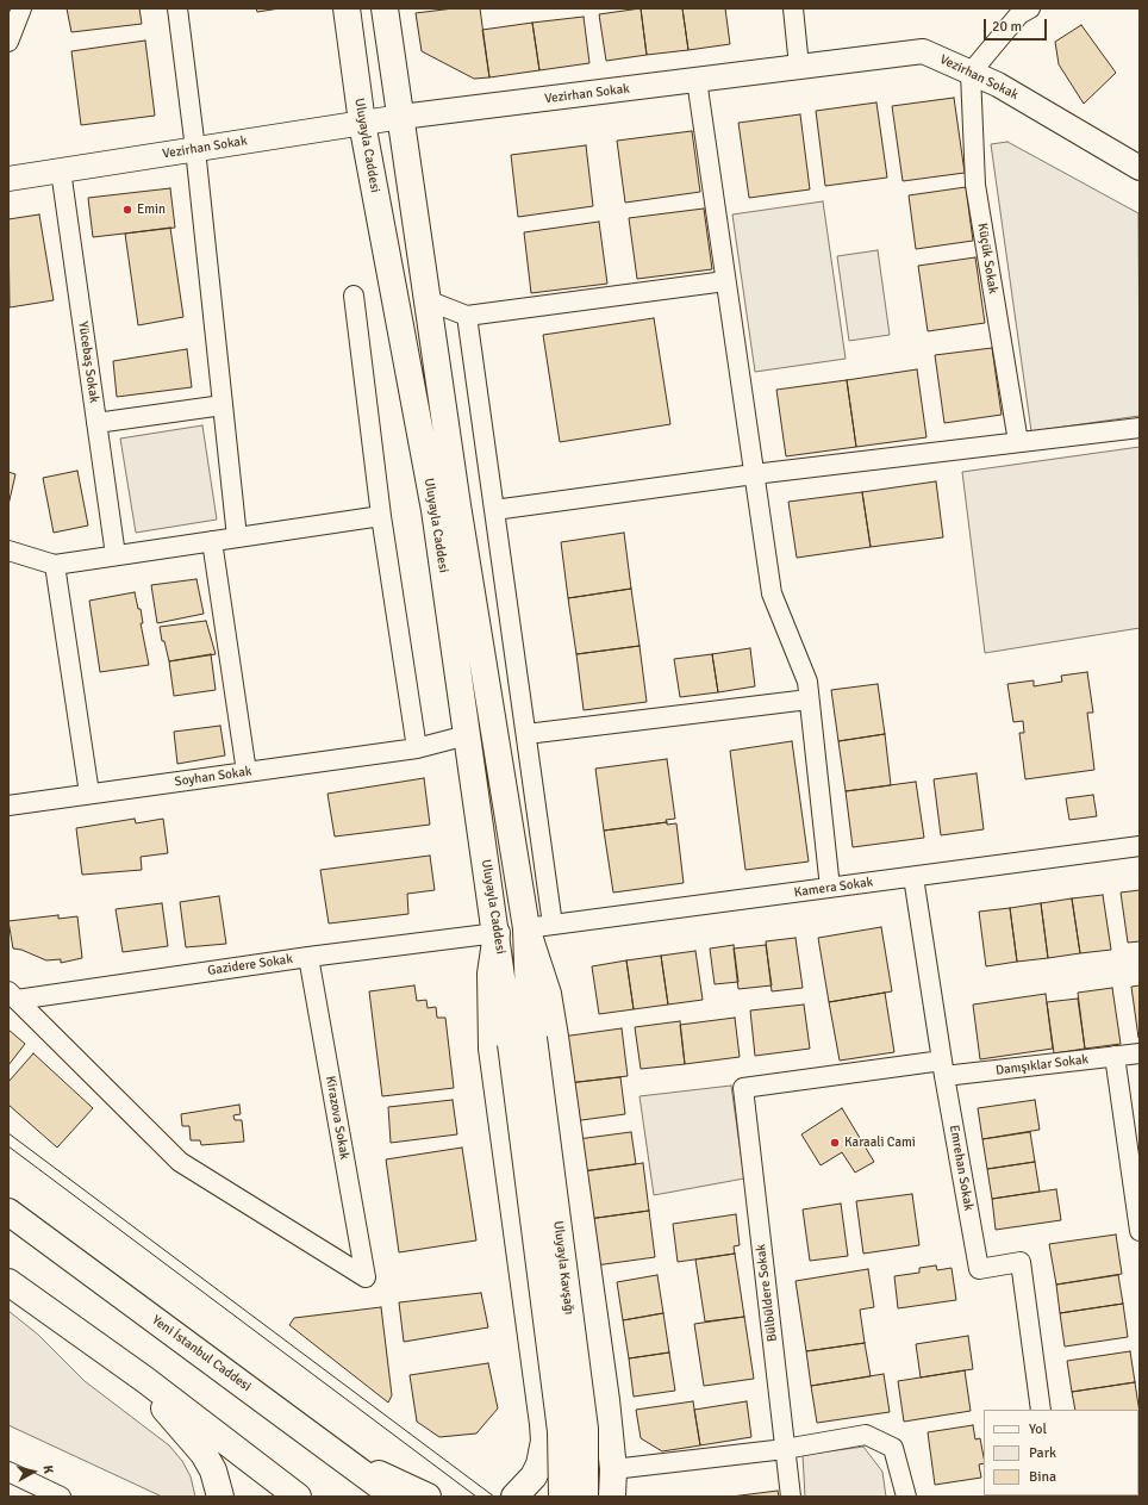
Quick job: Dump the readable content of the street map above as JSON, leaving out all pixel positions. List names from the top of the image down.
{
  "streets": {
    "main road": ["Uluyayla Caddesi", "Uluyayla Kavşağı", "Yeni İstanbul Caddesi"],
    "street": [
      "Vezirhan Sokak",
      "Küçük Sokak",
      "Yücebaş Sokak",
      "Soyhan Sokak",
      "Kamera Sokak",
      "Gazidere Sokak",
      "Danışıklar Sokak",
      "Kirazova Sokak",
      "Emrehan Sokak",
      "Bülbüldere Sokak"
    ]
  },
  "crossings": [
    ["Vezirhan Sokak", "Uluyayla Caddesi"],
    ["Vezirhan Sokak", "Küçük Sokak"],
    ["Vezirhan Sokak", "Yücebaş Sokak"],
    ["Uluyayla Caddesi", "Soyhan Sokak"],
    ["Uluyayla Caddesi", "Kamera Sokak"],
    ["Uluyayla Caddesi", "Gazidere Sokak"],
    ["Uluyayla Caddesi", "Uluyayla Kavşağı"],
    ["Kamera Sokak", "Emrehan Sokak"],
    ["Gazidere Sokak", "Kirazova Sokak"],
    ["Danışıklar Sokak", "Emrehan Sokak"],
    ["Danışıklar Sokak", "Bülbüldere Sokak"]
  ],
  "places": ["Emin", "Karaali Cami"],
  "legend": ["Yol", "Park", "Bina"],
  "scale_bar": "20 m",
  "north": "right"
}
